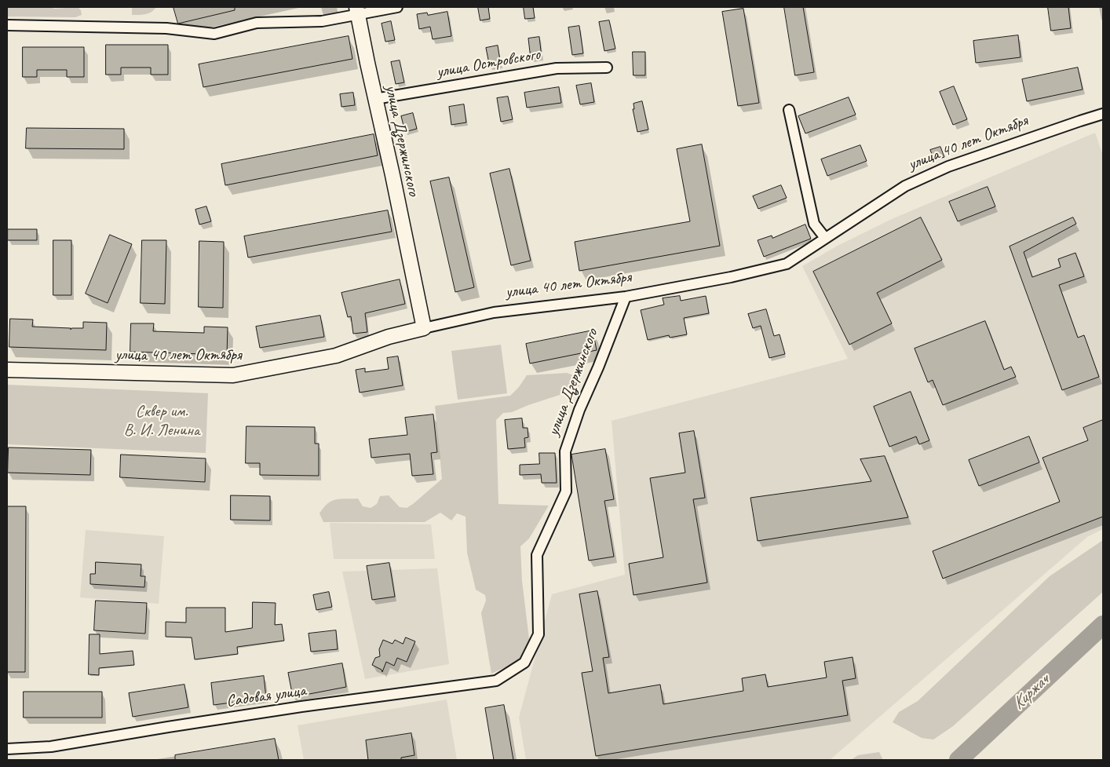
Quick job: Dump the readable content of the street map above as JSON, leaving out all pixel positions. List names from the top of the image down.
{
  "streets": {
    "street": [
      "улица Островского",
      "улица Дзержинского",
      "улица 40 лет Октября",
      "Садовая улица"
    ]
  },
  "crossings": [
    ["улица Островского", "улица Дзержинского"],
    ["улица Дзержинского", "улица 40 лет Октября"],
    ["улица Дзержинского", "Садовая улица"]
  ],
  "water": ["Киржач"],
  "parks": ["Сквер им. В. И. Ленина"]
}
